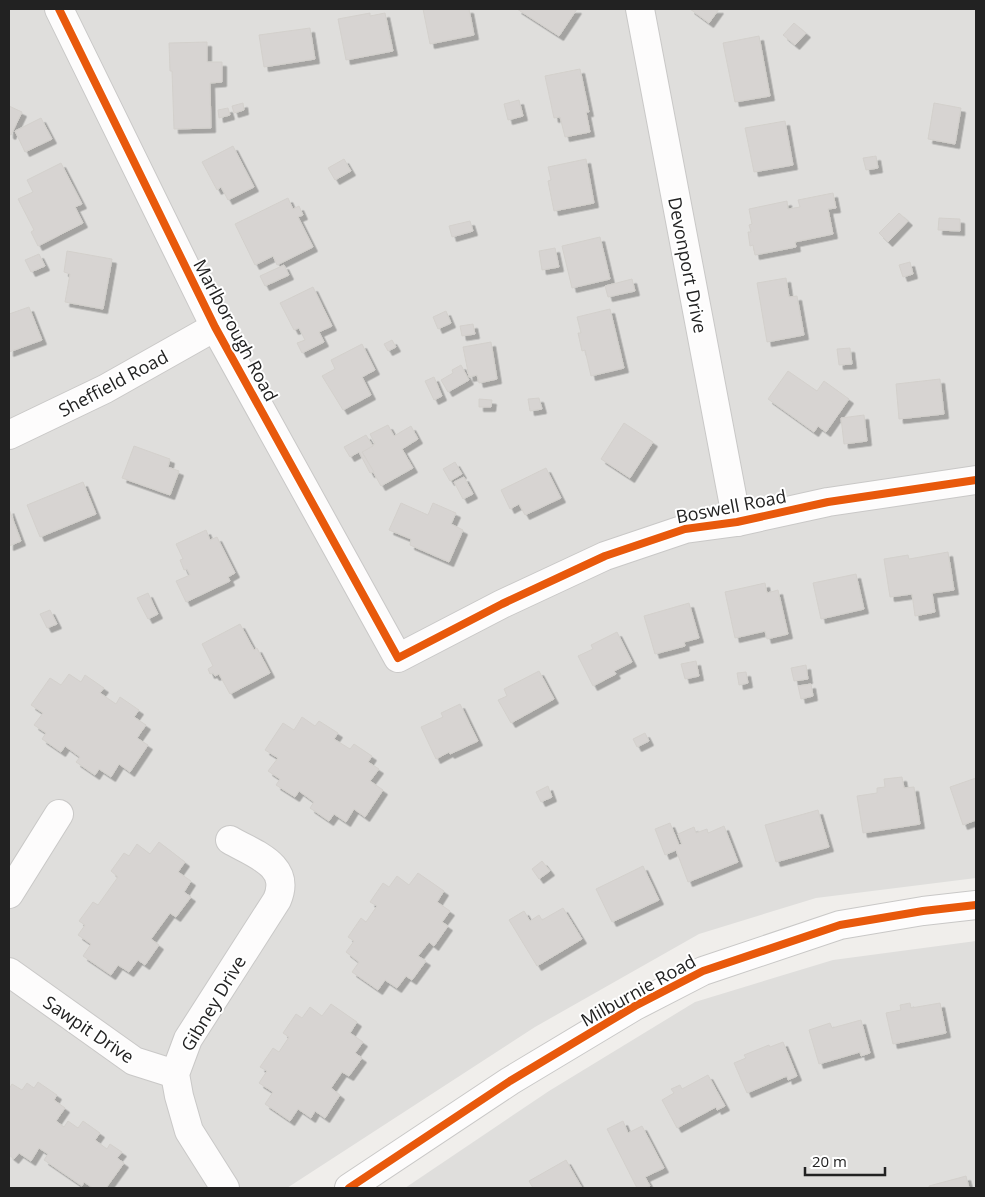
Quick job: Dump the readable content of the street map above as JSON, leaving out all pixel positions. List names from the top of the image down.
{
  "streets": {
    "street": [
      "Devonport Drive",
      "Marlborough Road",
      "Sheffield Road",
      "Boswell Road",
      "Milburnie Road",
      "Gibney Drive",
      "Sawpit Drive"
    ]
  },
  "crossings": [
    ["Devonport Drive", "Boswell Road"],
    ["Marlborough Road", "Sheffield Road"],
    ["Marlborough Road", "Boswell Road"],
    ["Gibney Drive", "Sawpit Drive"]
  ],
  "scale_bar": "20 m"
}
